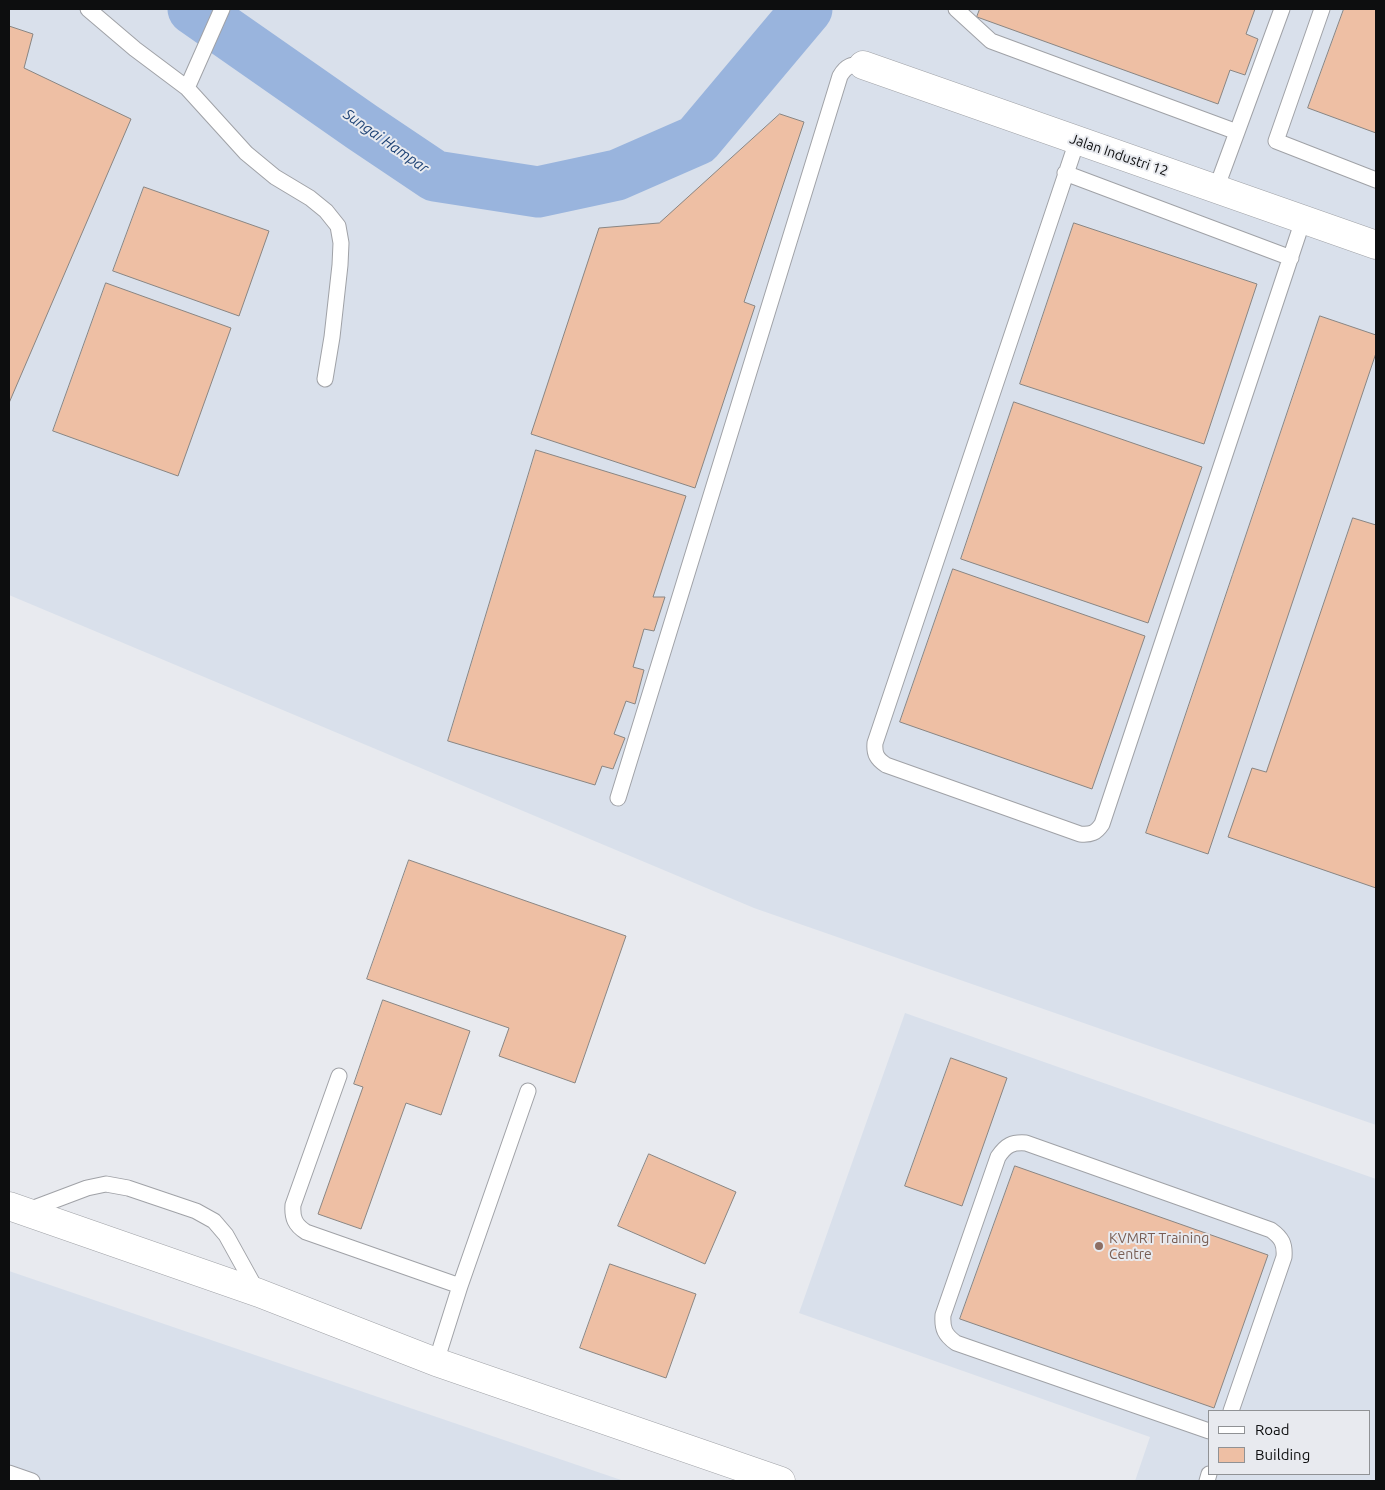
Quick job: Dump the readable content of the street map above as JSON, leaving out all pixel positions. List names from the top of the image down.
{
  "streets": {
    "street": ["Jalan Industri 12"]
  },
  "water": ["Sungai Hampar"],
  "places": ["KVMRT Training Centre"],
  "legend": ["Road", "Building"]
}
